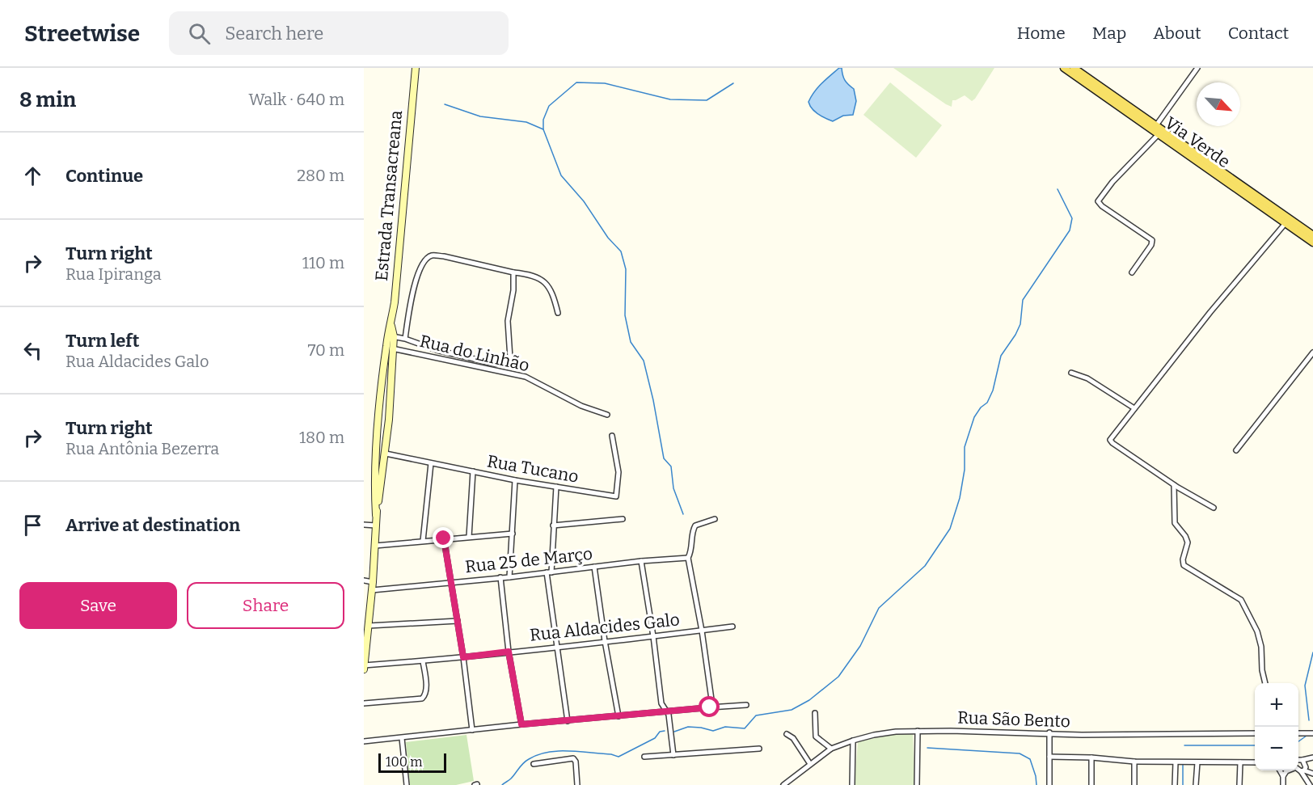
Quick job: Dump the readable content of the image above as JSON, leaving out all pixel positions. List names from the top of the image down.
{
  "streets": {
    "main road": ["Via Verde"],
    "street": [
      "Estrada Transacreana",
      "Rua do Linhão",
      "Rua Tucano",
      "Rua 25 de Março",
      "Rua Aldacides Galo",
      "Rua São Bento"
    ]
  },
  "crossings": [
    ["Estrada Transacreana", "Rua do Linhão"],
    ["Estrada Transacreana", "Rua Tucano"],
    ["Estrada Transacreana", "Rua 25 de Março"],
    ["Estrada Transacreana", "Rua Aldacides Galo"]
  ],
  "scale_bar": "100 m",
  "north": "bottom right",
  "page": {
    "header": "Streetwise",
    "search": "Search here",
    "nav": [
      "Home",
      "Map",
      "About",
      "Contact"
    ],
    "heading": ["8 min", "Walk · 640 m"],
    "list": [
      ["Continue", "280 m"],
      ["Turn right", "Rua Ipiranga", "110 m"],
      ["Turn left", "Rua Aldacides Galo", "70 m"],
      ["Turn right", "Rua Antônia Bezerra", "180 m"],
      "Arrive at destination"
    ],
    "buttons": ["Save", "Share"],
    "map_buttons": ["+", "−"],
    "scale": "100 m"
  }
}
